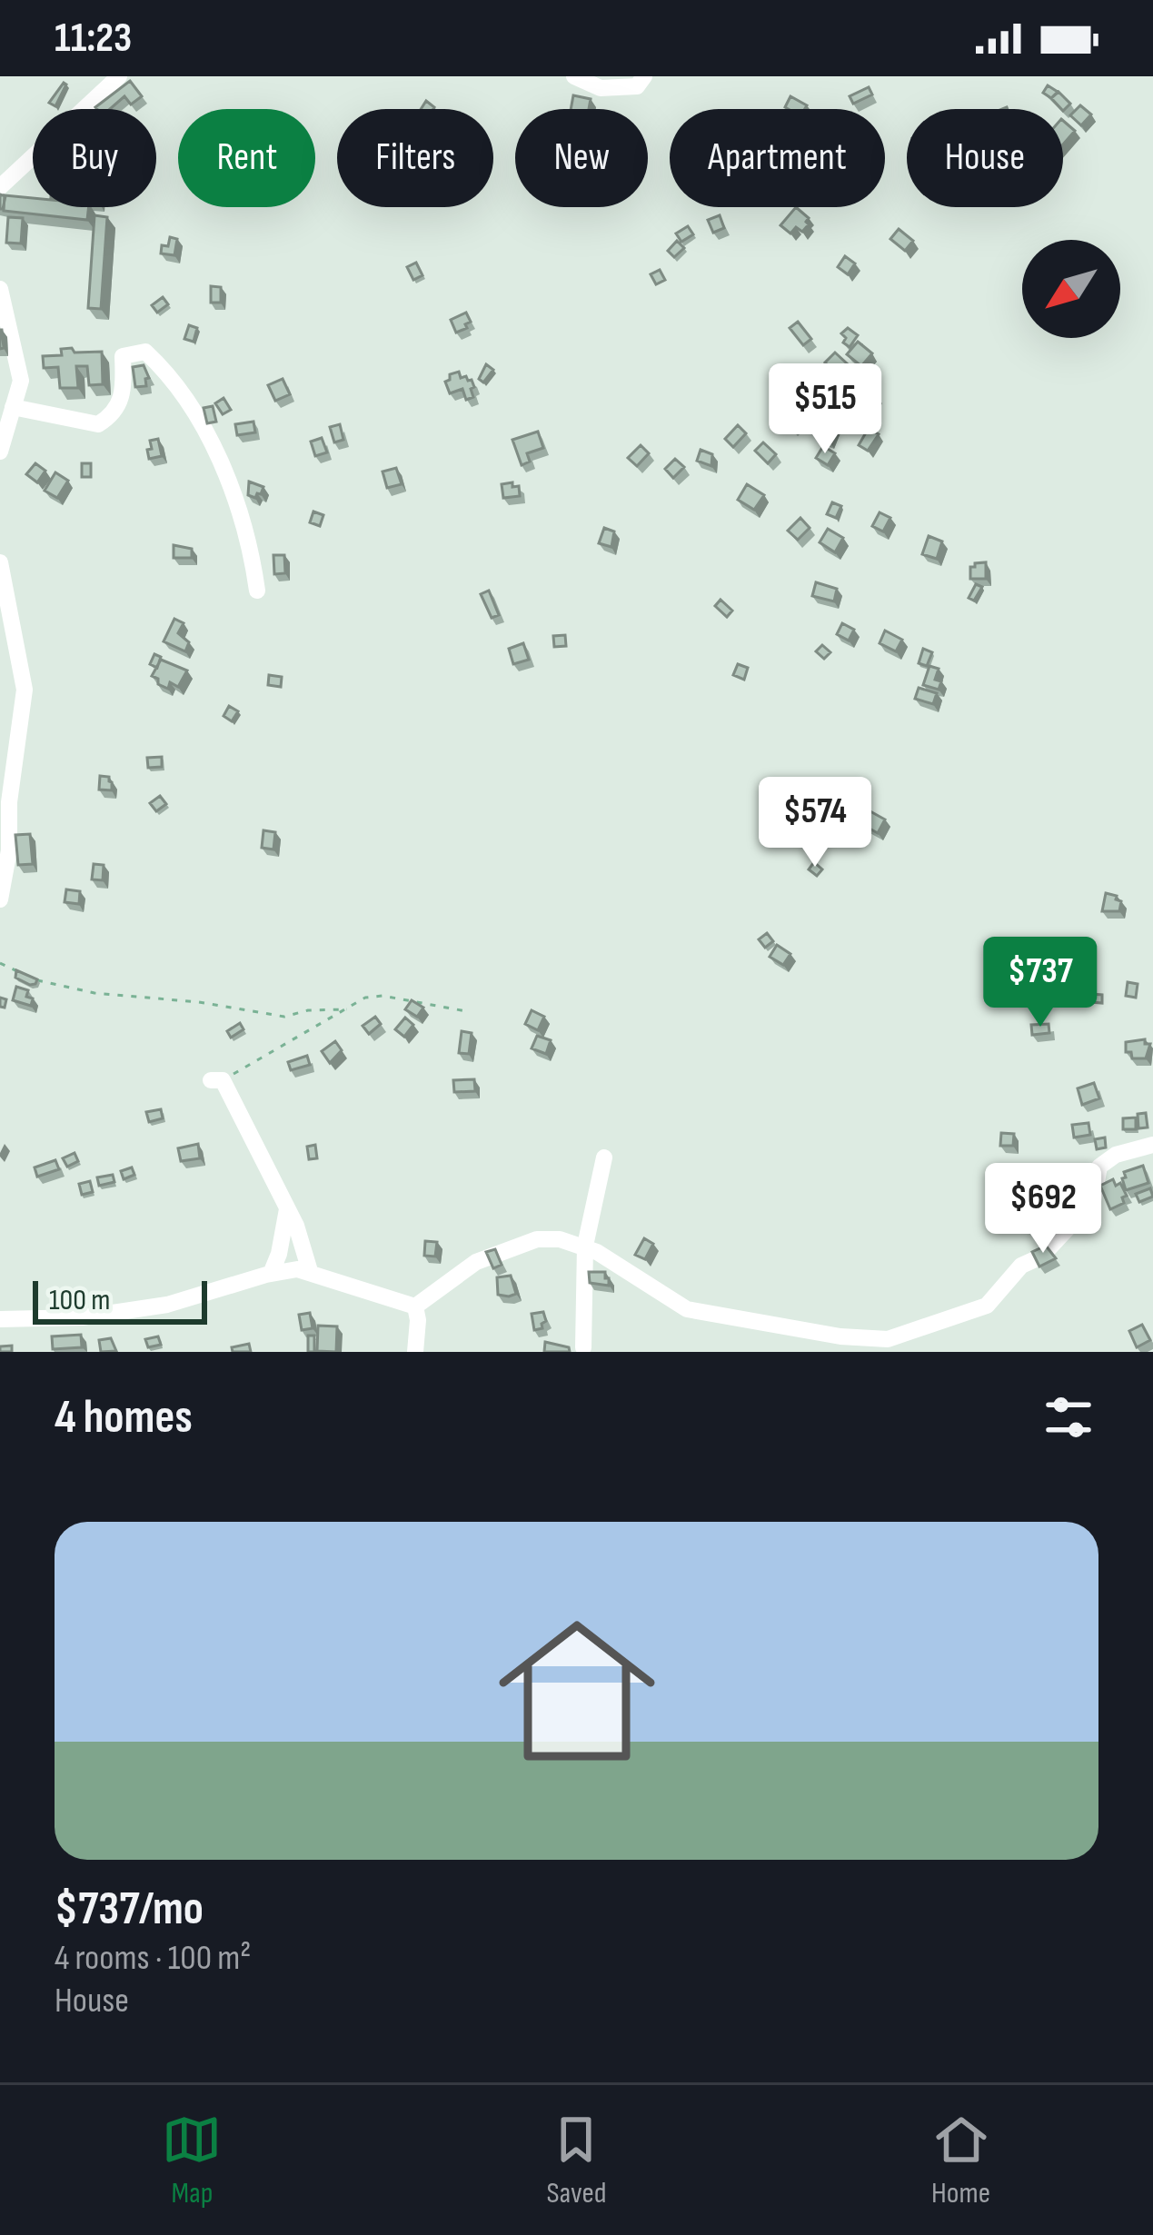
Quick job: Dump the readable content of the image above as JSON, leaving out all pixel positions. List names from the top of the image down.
{
  "scale_bar": "100 m",
  "north": "bottom left",
  "page": {
    "status": "11:23",
    "chip": [
      "Buy",
      "Rent",
      "Filters",
      "New",
      "Apartment",
      "House"
    ],
    "price": [
      "$515",
      "$574",
      "$737",
      "$692"
    ],
    "scale": "100 m",
    "heading": "4 homes",
    "list": [
      {
        "name": "$737/mo",
        "note": "4 rooms · 100 m² · House"
      }
    ],
    "tabs": ["Map", "Saved", "Home"]
  }
}
